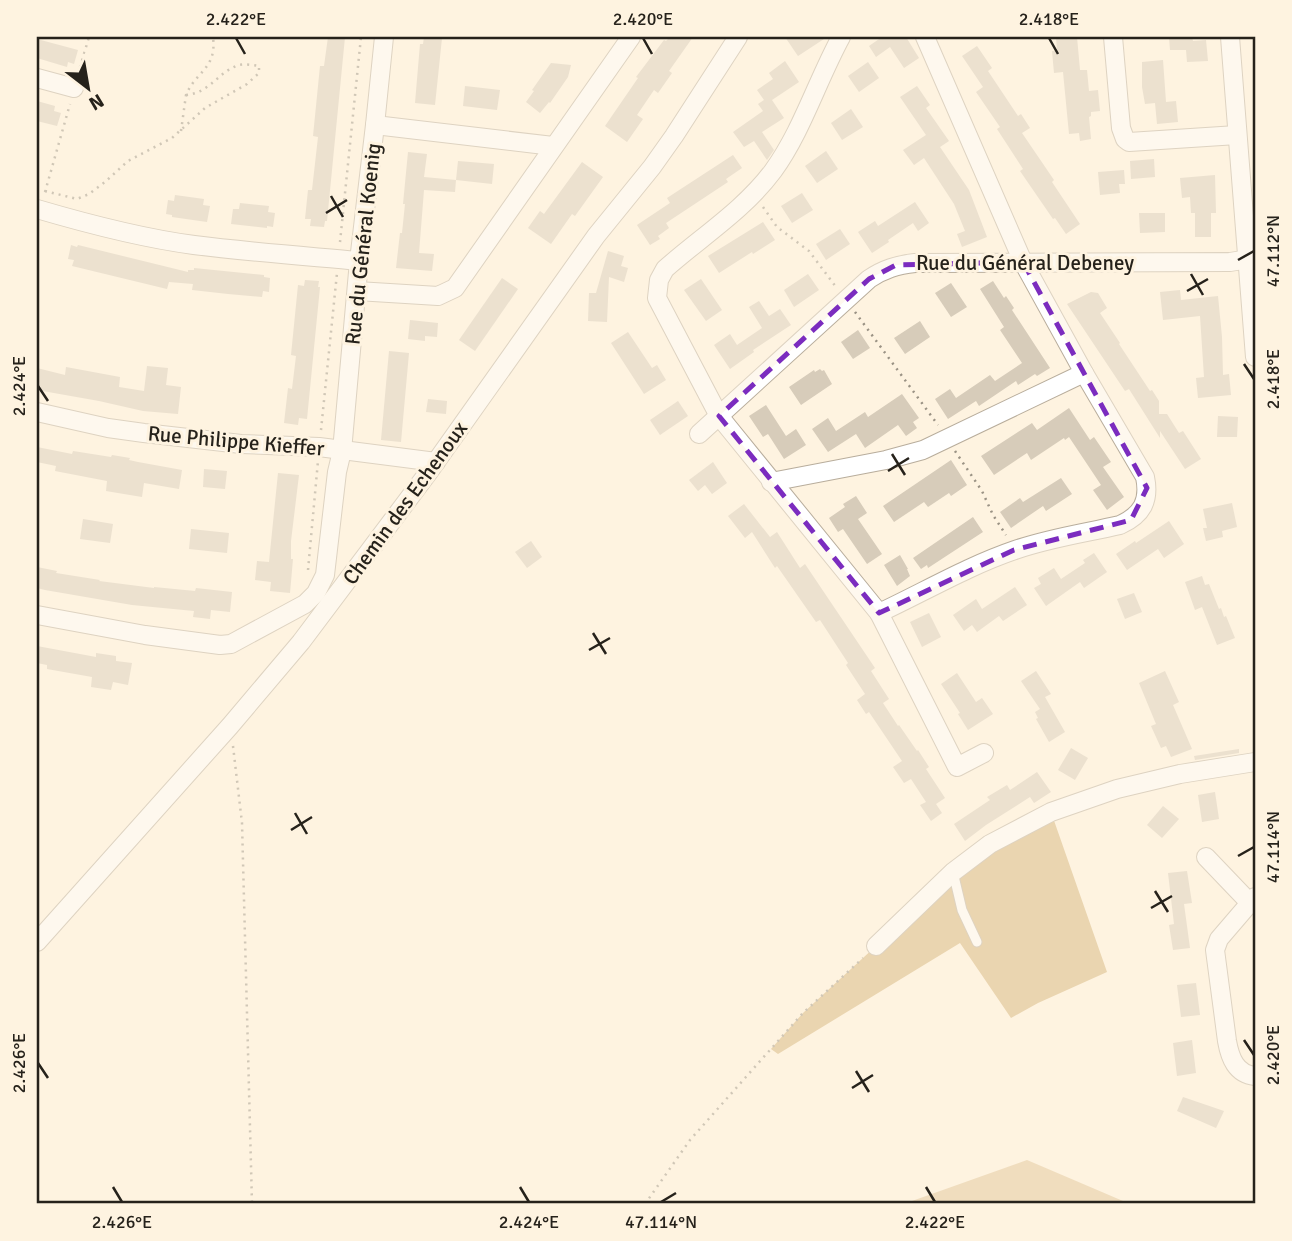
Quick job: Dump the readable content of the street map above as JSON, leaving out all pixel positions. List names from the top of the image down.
{
  "streets": {
    "street": [
      "Rue du Général Koenig",
      "Rue du Général Debeney",
      "Rue Philippe Kieffer",
      "Chemin des Echenoux"
    ]
  },
  "crossings": [
    ["Rue du Général Koenig", "Rue Philippe Kieffer"],
    ["Rue Philippe Kieffer", "Chemin des Echenoux"]
  ],
  "north": "bottom right",
  "coordinates": [
    "2.422°E",
    "2.420°E",
    "2.418°E",
    "47.112°N",
    "2.424°E",
    "47.114°N",
    "2.426°E"
  ]
}
